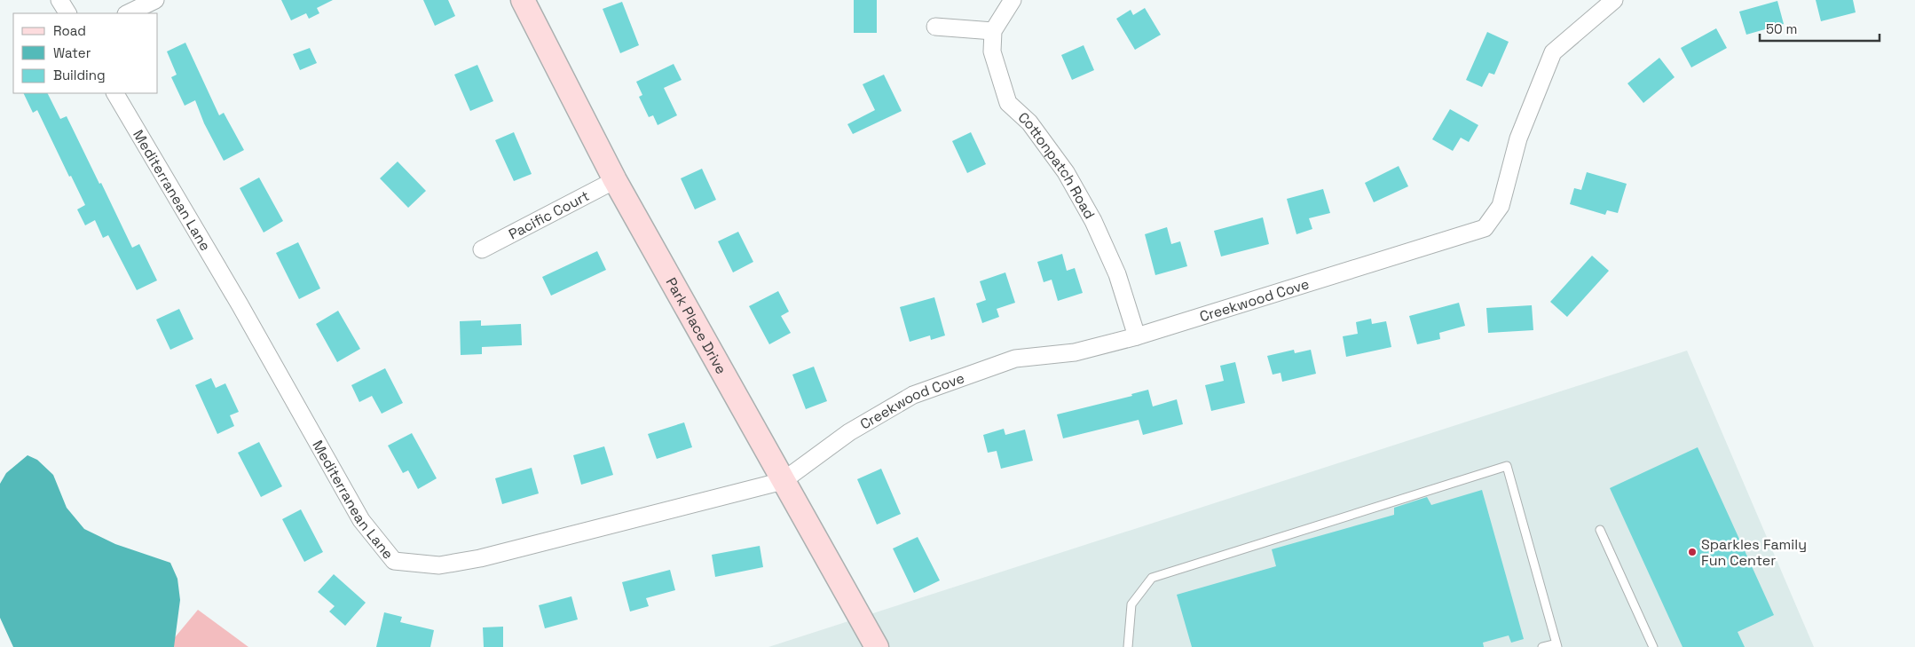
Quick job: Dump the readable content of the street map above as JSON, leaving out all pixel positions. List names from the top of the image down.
{
  "streets": {
    "street": [
      "Cottonpatch Road",
      "Mediterranean Lane",
      "Pacific Court",
      "Creekwood Cove",
      "Park Place Drive"
    ]
  },
  "crossings": [
    ["Cottonpatch Road", "Creekwood Cove"],
    ["Mediterranean Lane", "Creekwood Cove"],
    ["Mediterranean Lane", "Park Place Drive"],
    ["Pacific Court", "Park Place Drive"],
    ["Creekwood Cove", "Park Place Drive"]
  ],
  "places": ["Sparkles Family Fun Center"],
  "legend": ["Road", "Water", "Building"],
  "scale_bar": "50 m"
}
